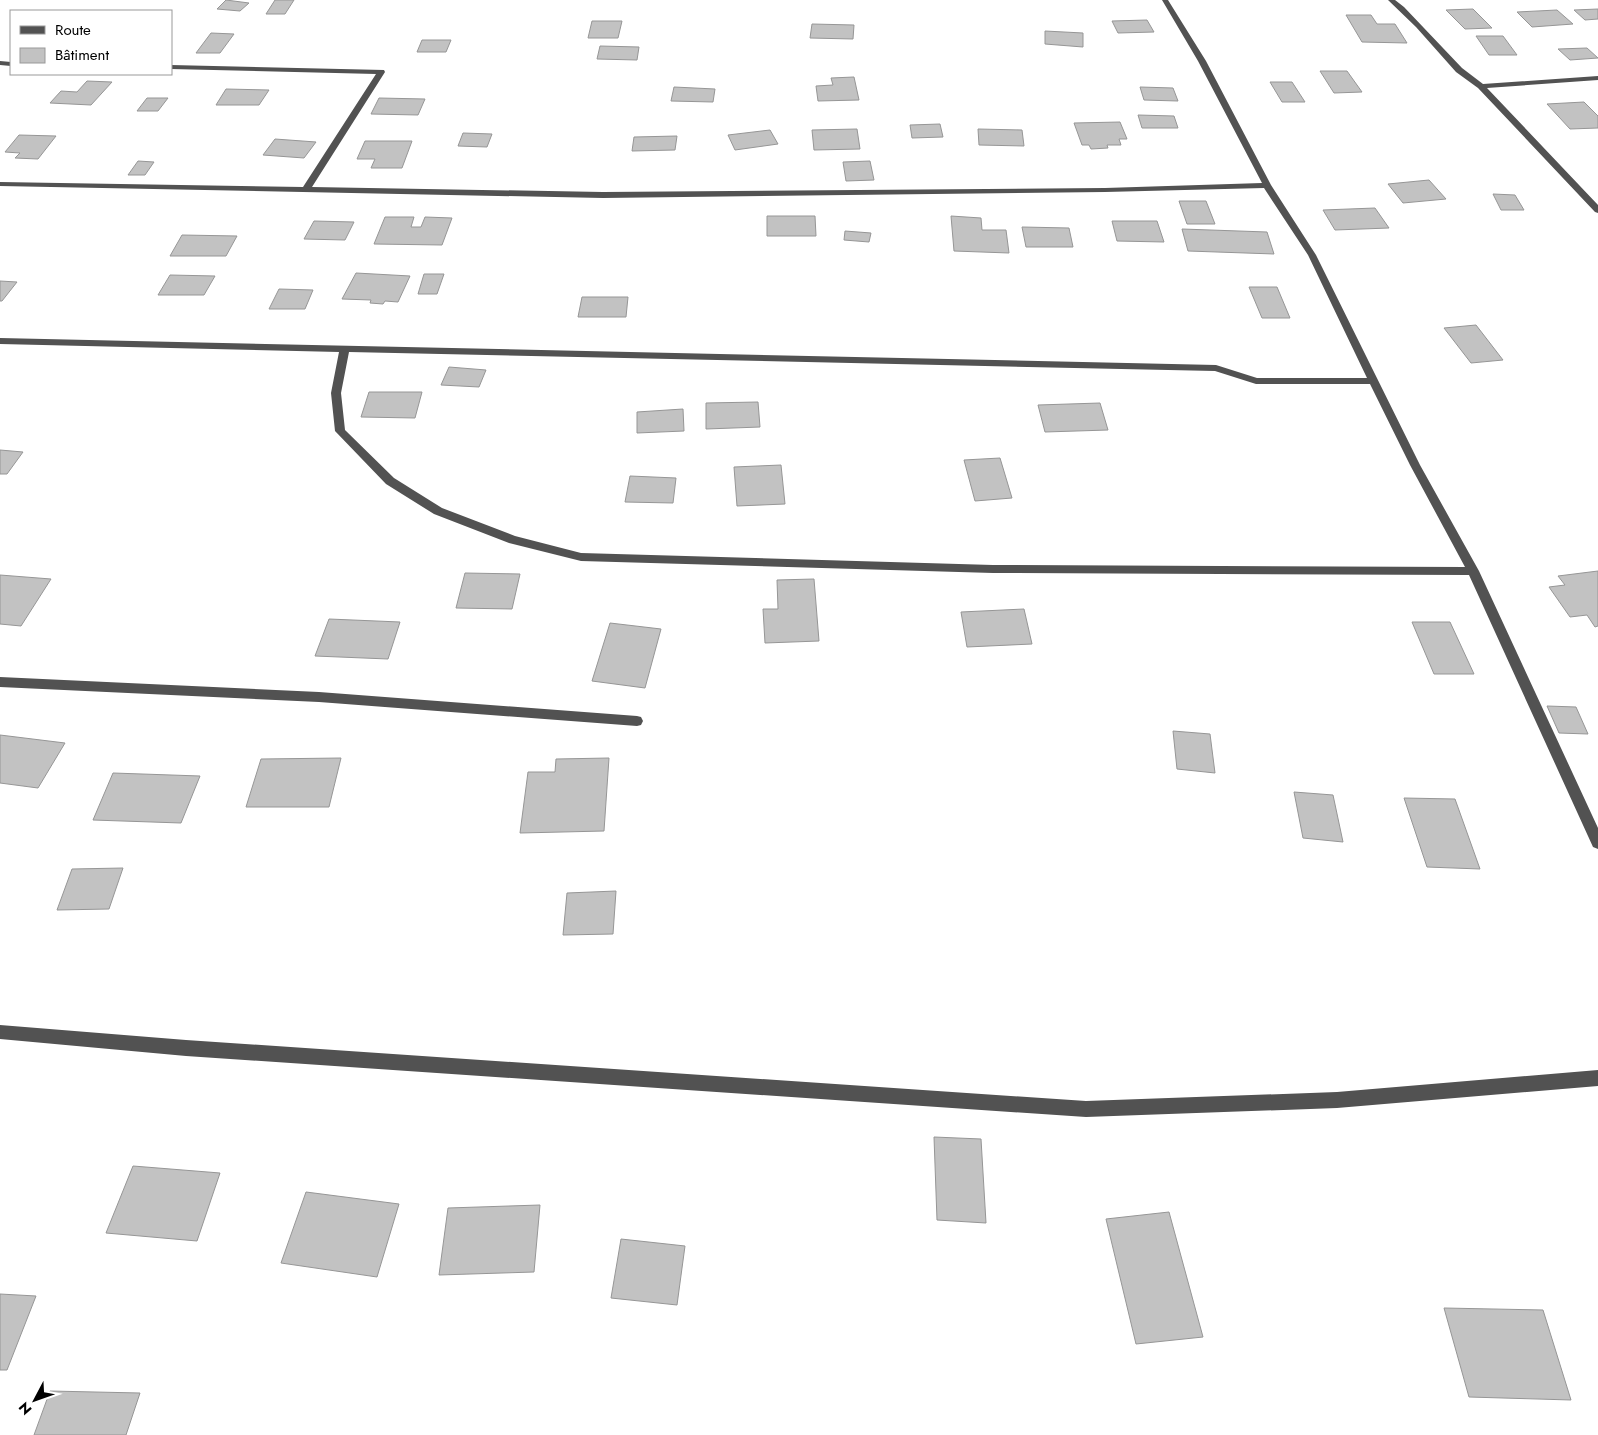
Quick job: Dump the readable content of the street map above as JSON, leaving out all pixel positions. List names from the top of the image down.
{
  "legend": ["Route", "Bâtiment"],
  "north": "bottom left"
}
